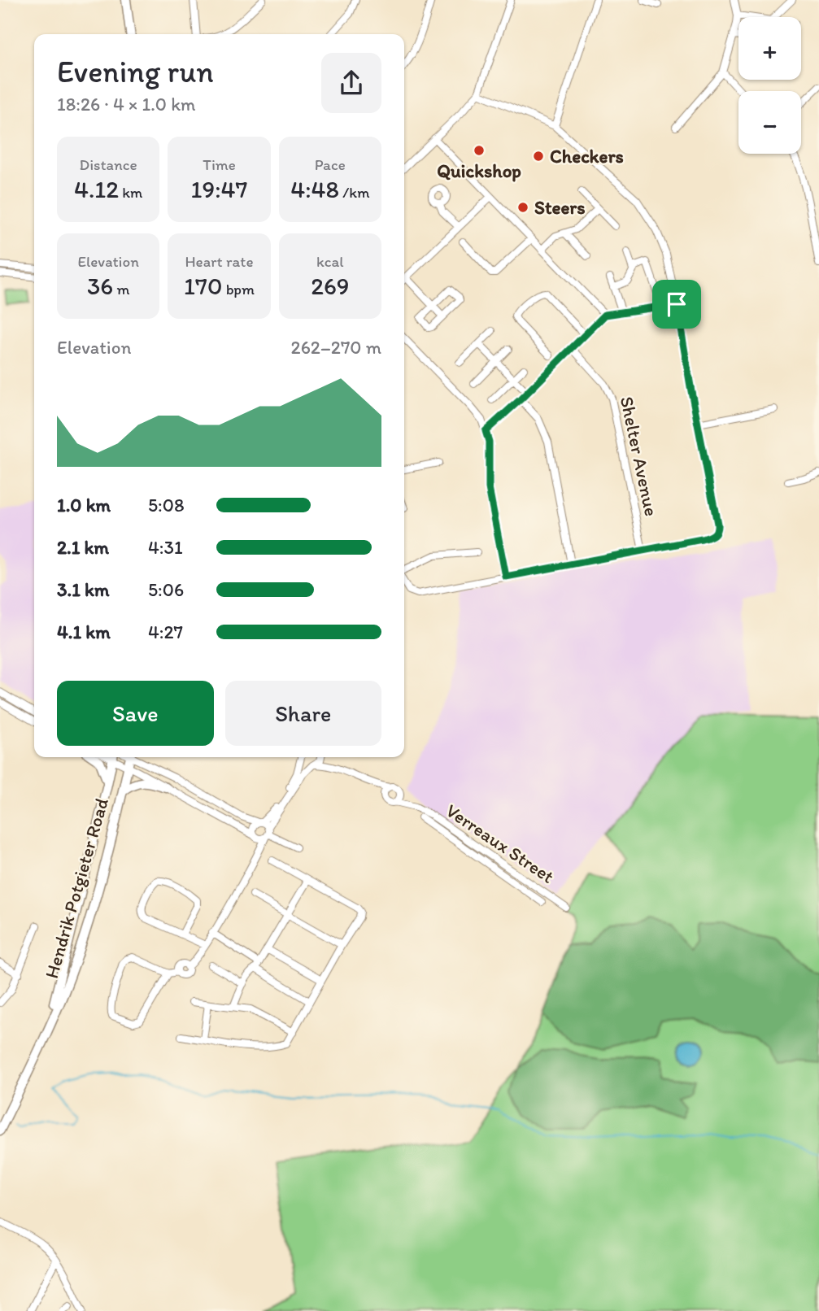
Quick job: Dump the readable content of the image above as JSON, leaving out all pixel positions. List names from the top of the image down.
{
  "streets": {
    "main road": ["Hendrik Potgieter Road"],
    "street": ["Shelter Avenue", "Verreaux Street"]
  },
  "places": ["Quickshop", "Checkers", "Steers"],
  "page": {
    "map_buttons": ["+", "−"],
    "heading": ["Evening run", "18:26 · 4 × 1.0 km"],
    "stats": [
      ["Distance", "4.12 km"],
      ["Time", "19:47"],
      ["Pace", "4:48 /km"],
      ["Elevation", "36 m"],
      ["Heart rate", "170 bpm"],
      ["kcal", "269"]
    ],
    "chart": ["Elevation", "262–270 m"],
    "list": [
      {
        "name": "1.0 km",
        "note": "5:08"
      },
      {
        "name": "2.1 km",
        "note": "4:31"
      },
      {
        "name": "3.1 km",
        "note": "5:06"
      },
      {
        "name": "4.1 km",
        "note": "4:27"
      }
    ],
    "buttons": ["Save", "Share"]
  }
}
